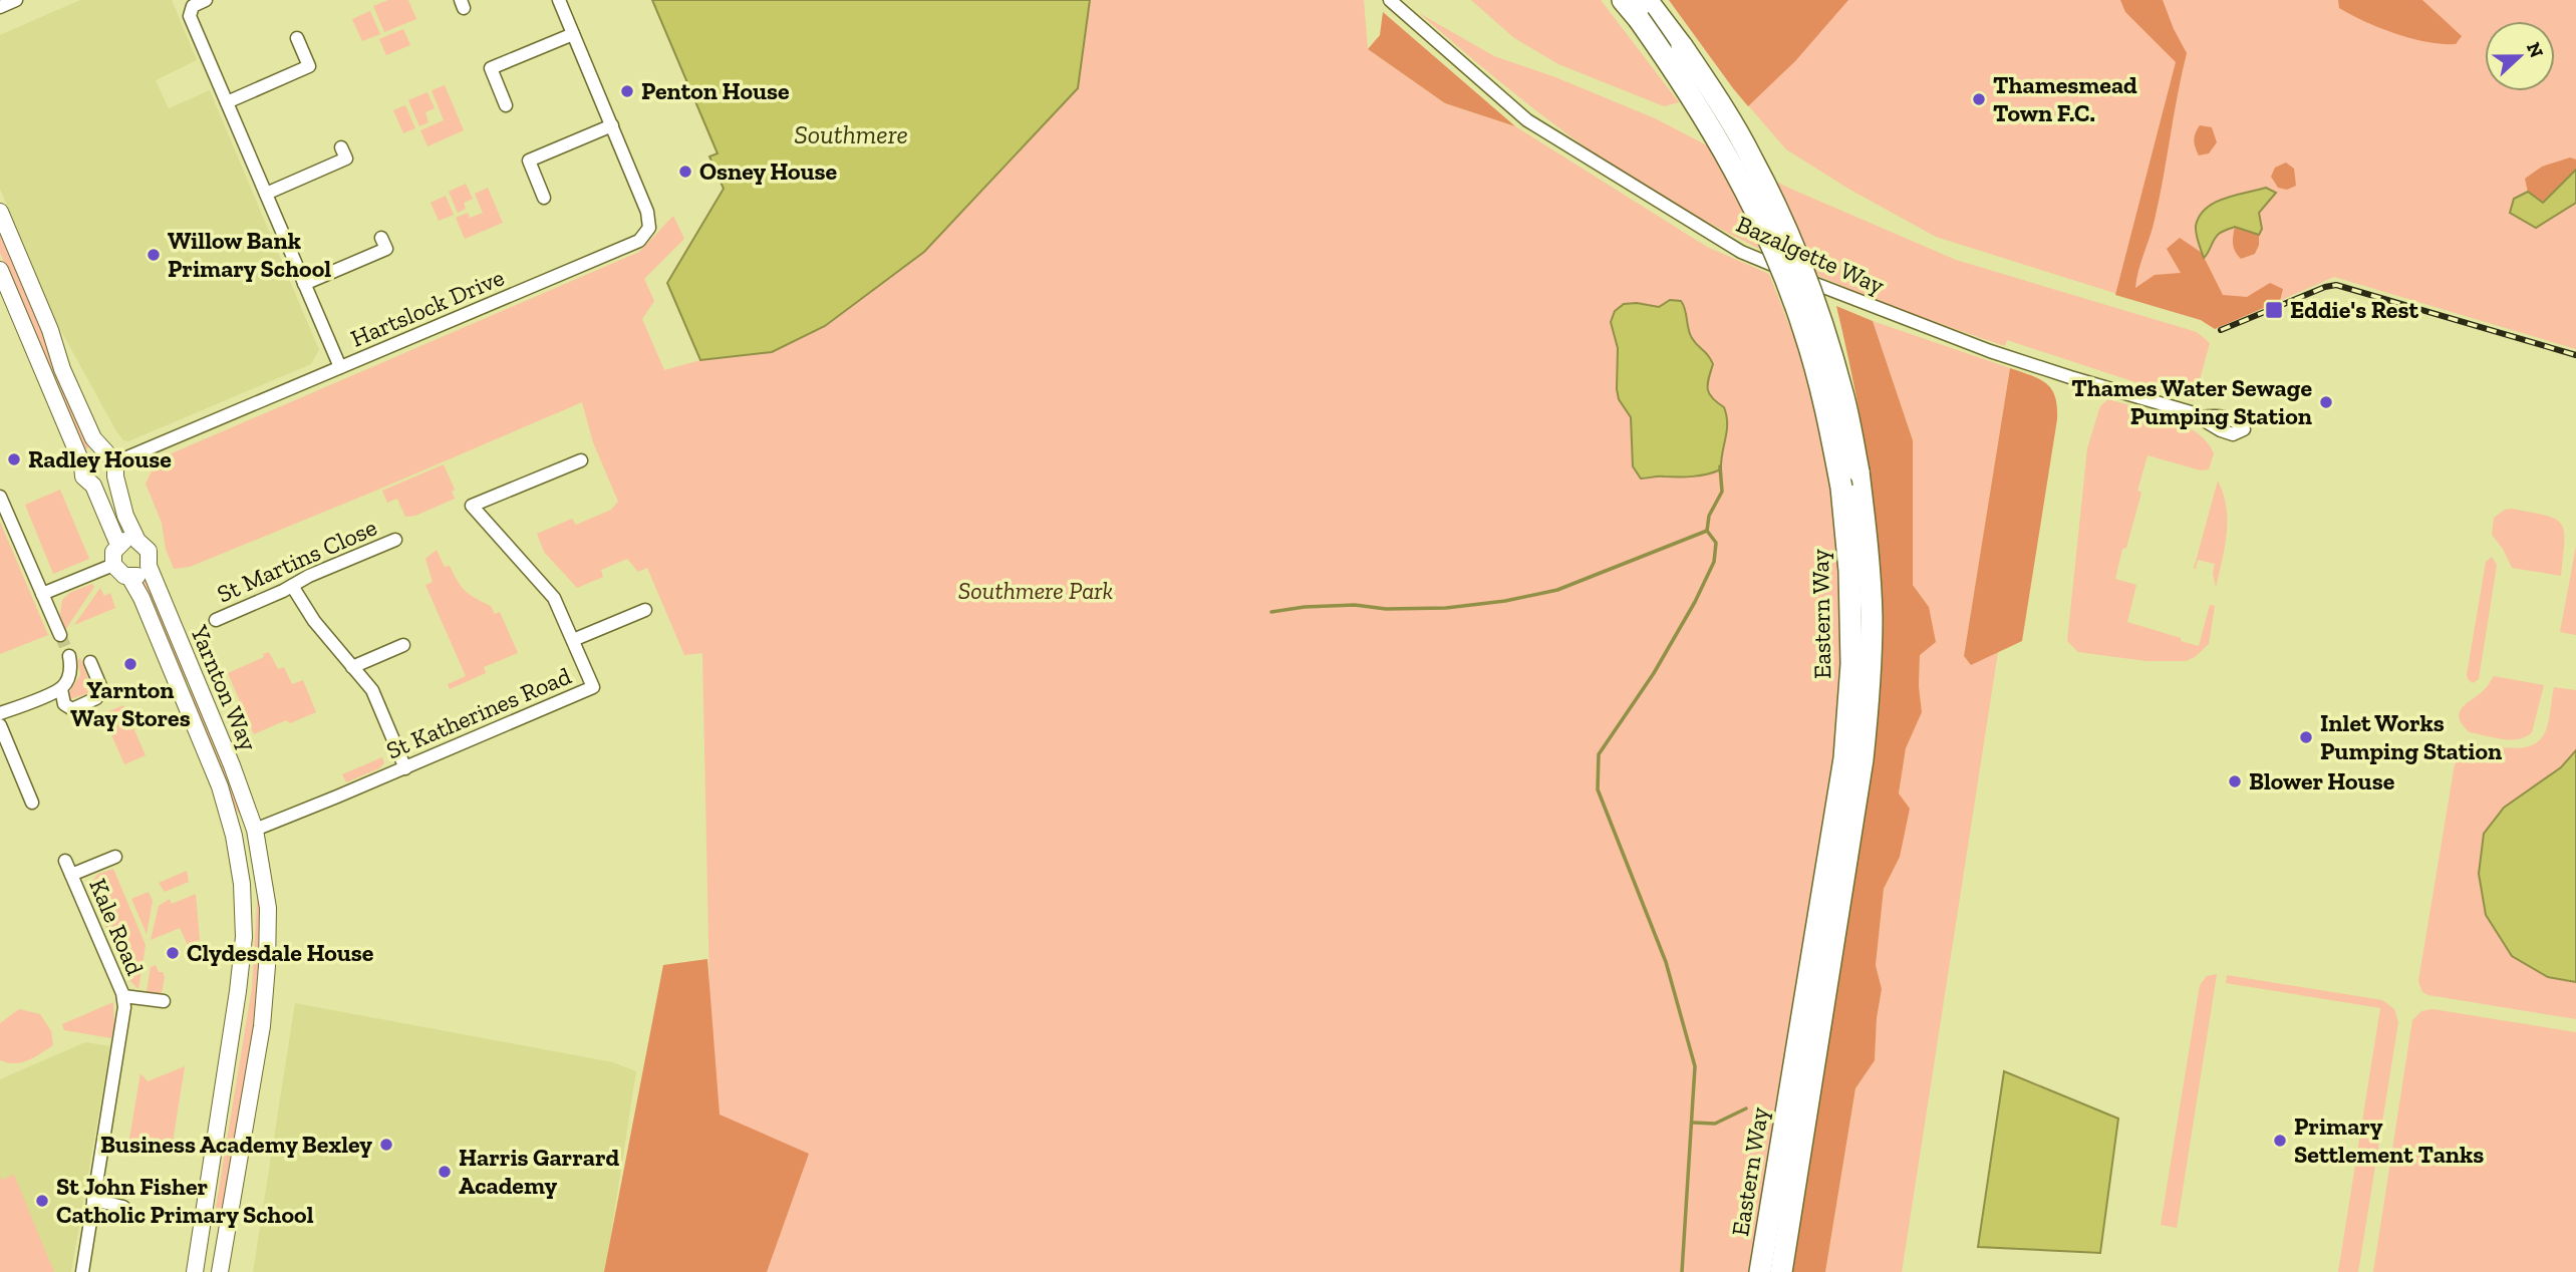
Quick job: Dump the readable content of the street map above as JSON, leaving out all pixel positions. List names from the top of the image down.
{
  "streets": {
    "main road": ["Eastern Way"],
    "street": [
      "Bazalgette Way",
      "Hartslock Drive",
      "St Martins Close",
      "Yarnton Way",
      "St Katherines Road",
      "Kale Road"
    ]
  },
  "crossings": [
    ["Hartslock Drive", "Yarnton Way"],
    ["Yarnton Way", "St Katherines Road"]
  ],
  "water": ["Southmere"],
  "parks": ["Southmere Park"],
  "places": {
    "other": [
      "Penton House",
      "Thamesmead Town F.C.",
      "Osney House",
      "Willow Bank Primary School",
      "Thames Water Sewage Pumping Station",
      "Radley House",
      "Yarnton Way Stores",
      "Inlet Works Pumping Station",
      "Blower House",
      "Clydesdale House",
      "Primary Settlement Tanks",
      "Business Academy Bexley",
      "Harris Garrard Academy",
      "St John Fisher Catholic Primary School"
    ],
    "transit": ["Eddie's Rest"]
  },
  "north": "right"
}
